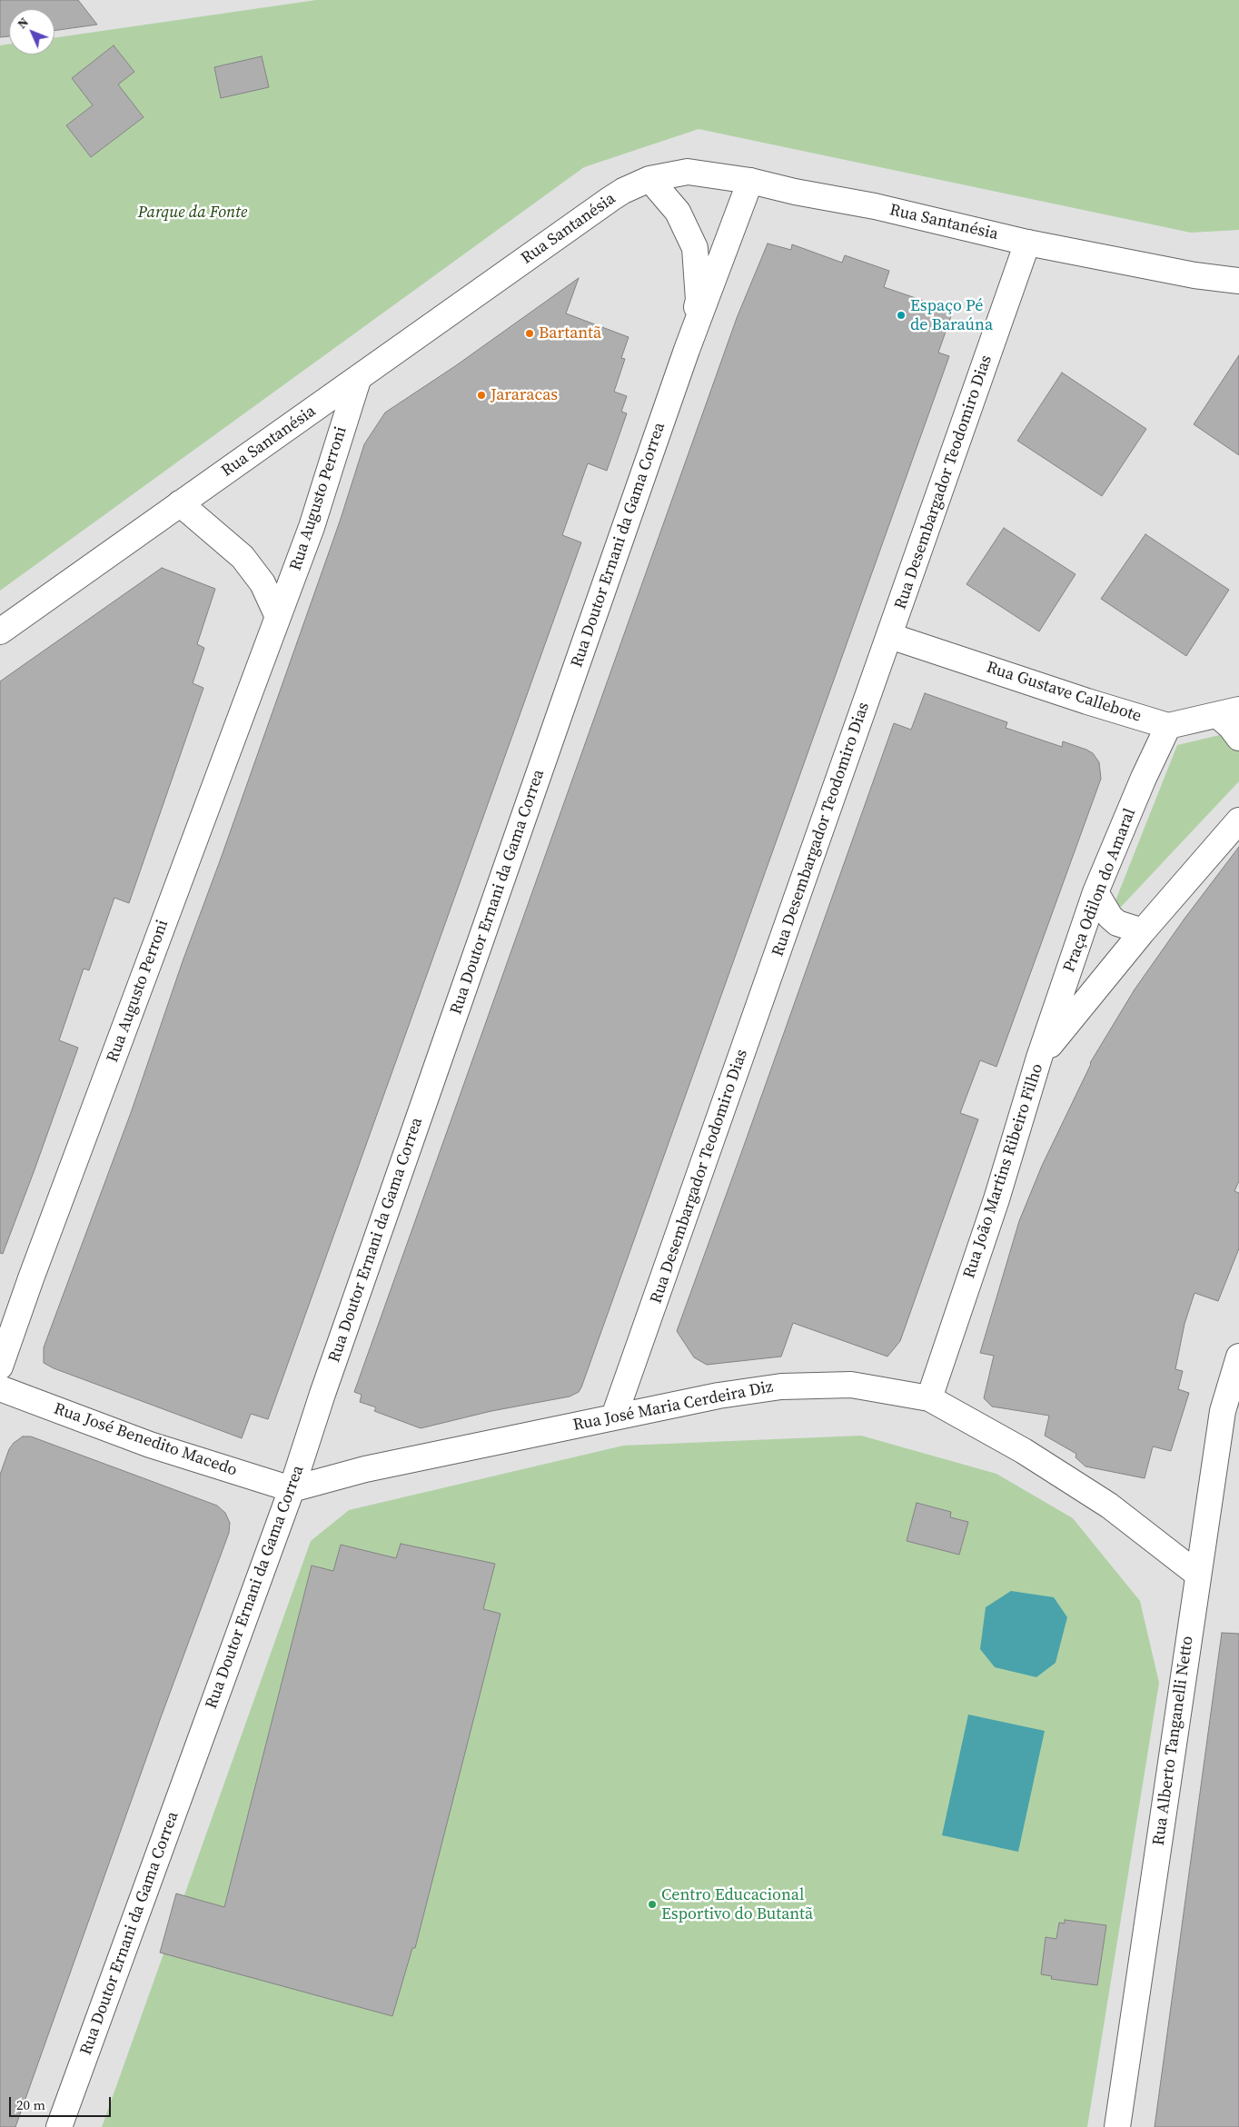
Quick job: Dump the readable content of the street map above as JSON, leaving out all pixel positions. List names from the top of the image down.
{
  "streets": {
    "street": [
      "Rua Santanésia",
      "Rua Desembargador Teodomiro Dias",
      "Rua Augusto Perroni",
      "Rua Doutor Ernani da Gama Correa",
      "Rua Gustave Callebote",
      "Praça Odilon do Amaral",
      "Rua João Martins Ribeiro Filho",
      "Rua José Maria Cerdeira Diz",
      "Rua José Benedito Macedo",
      "Rua Alberto Tanganelli Netto"
    ]
  },
  "crossings": [
    ["Rua Santanésia", "Rua Desembargador Teodomiro Dias"],
    ["Rua Santanésia", "Rua Augusto Perroni"],
    ["Rua Santanésia", "Rua Doutor Ernani da Gama Correa"],
    ["Rua Desembargador Teodomiro Dias", "Rua Gustave Callebote"],
    ["Rua Desembargador Teodomiro Dias", "Rua José Maria Cerdeira Diz"],
    ["Rua Doutor Ernani da Gama Correa", "Rua José Maria Cerdeira Diz"],
    ["Rua Doutor Ernani da Gama Correa", "Rua José Benedito Macedo"],
    ["Rua Gustave Callebote", "Praça Odilon do Amaral"],
    ["Praça Odilon do Amaral", "Rua João Martins Ribeiro Filho"],
    ["Rua João Martins Ribeiro Filho", "Rua José Maria Cerdeira Diz"],
    ["Rua José Maria Cerdeira Diz", "Rua José Benedito Macedo"],
    ["Rua José Maria Cerdeira Diz", "Rua Alberto Tanganelli Netto"]
  ],
  "parks": ["Parque da Fonte"],
  "places": [
    "Espaço Pé de Baraúna",
    "Bartantã",
    "Jararacas",
    "Centro Educacional Esportivo do Butantã"
  ],
  "scale_bar": "20 m",
  "north": "top left"
}
